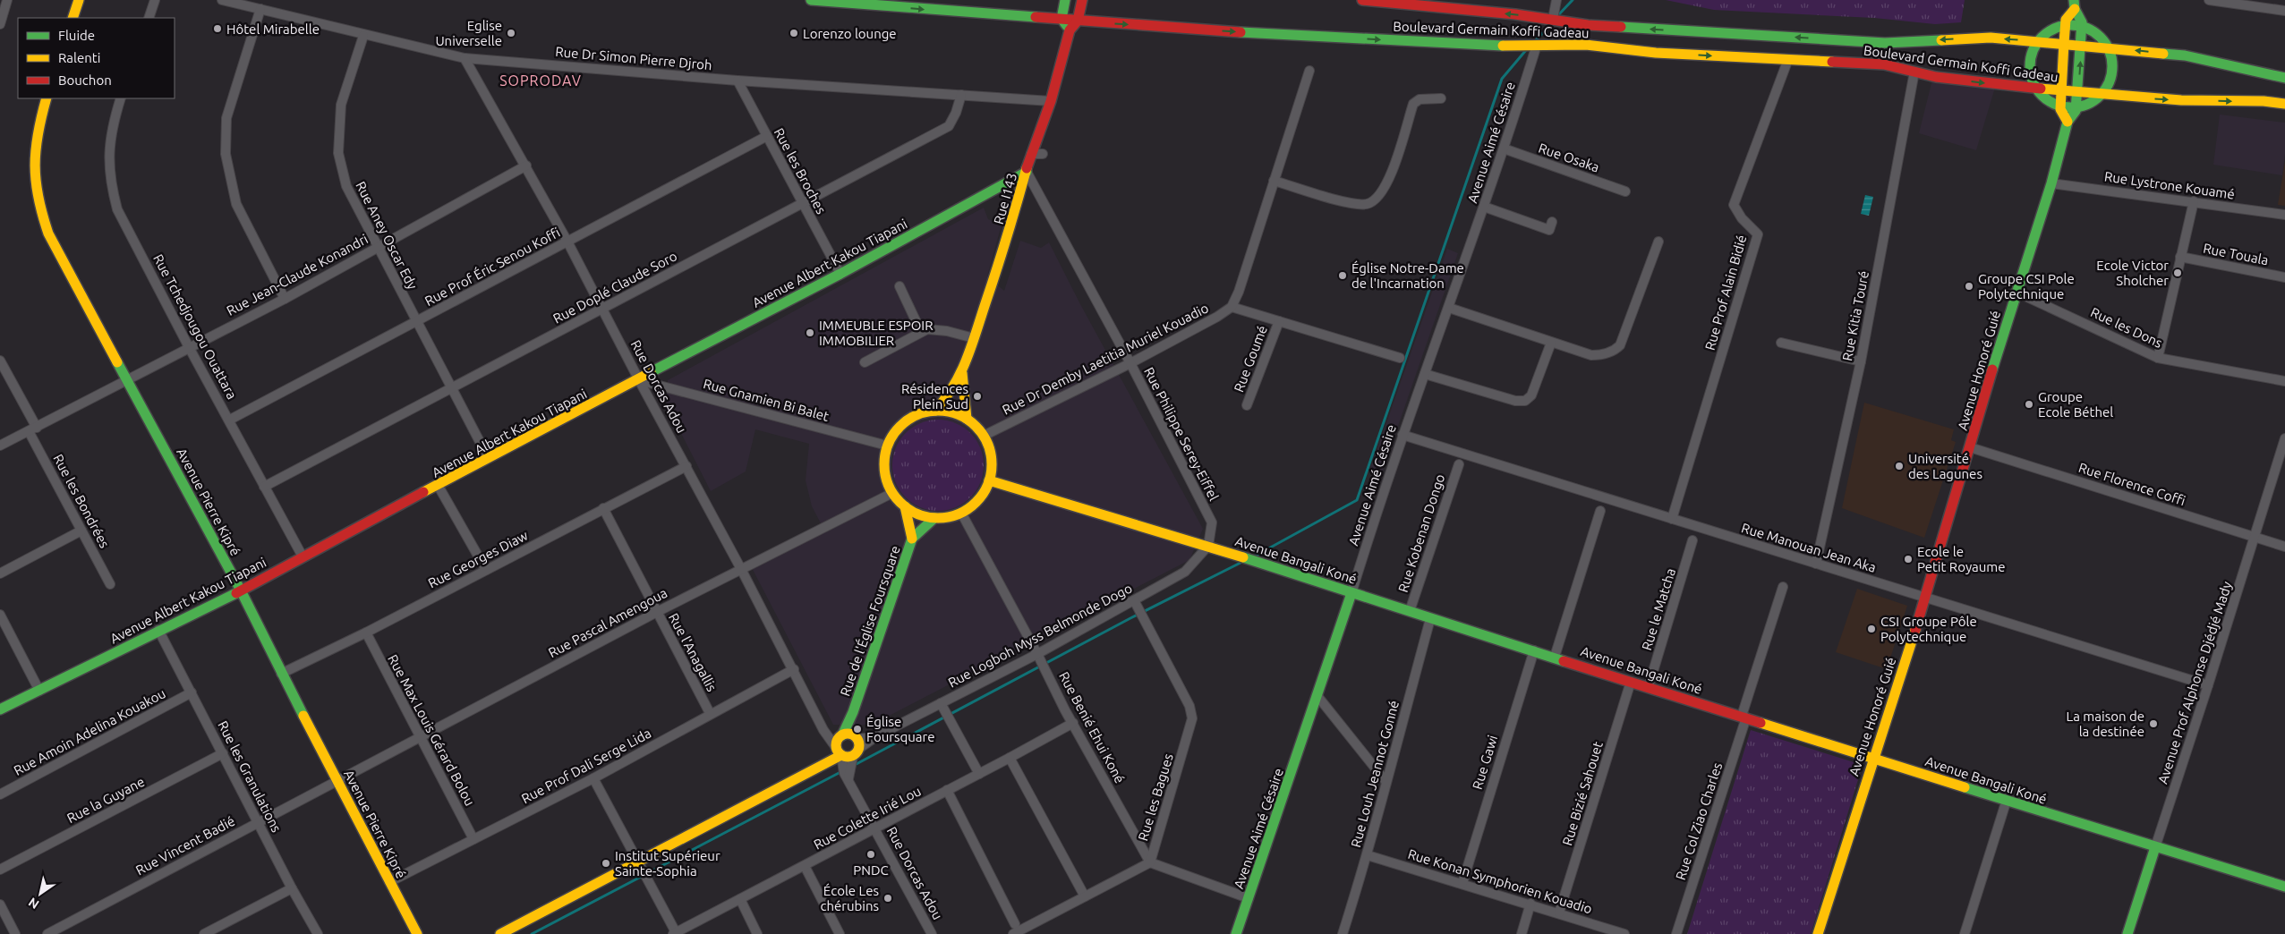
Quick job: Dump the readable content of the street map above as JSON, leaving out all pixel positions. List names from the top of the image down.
{
  "streets": {
    "street": [
      "Boulevard Germain Koffi Gadeau",
      "Rue Dr Simon Pierre Djroh",
      "Avenue Aimé Césaire",
      "Rue Osaka",
      "Rue les Broches",
      "Rue Lystrone Kouamé",
      "Rue I143",
      "Rue Aney Oscar Edy",
      "Rue Touala",
      "Avenue Albert Kakou Tiapani",
      "Rue Prof Éric Senou Koffi",
      "Rue Jean-Claude Konandri",
      "Rue Doplé Claude Soro",
      "Rue Prof Alain Bidié",
      "Rue Kitia Touré",
      "Rue Tchedjougou Ouattara",
      "Rue les Dons",
      "Rue Dr Demby Laetitia Muriel Kouadio",
      "Rue Goumé",
      "Avenue Honoré Guié",
      "Rue Dorcas Adou",
      "Rue Gnamien Bi Balet",
      "Rue Philippe Serey-Eiffel",
      "Rue Florence Coffi",
      "Rue les Bondrées",
      "Avenue Pierre Kipré",
      "Rue Kobenan Dongo",
      "Rue Manouan Jean Aka",
      "Rue Georges Diaw",
      "Avenue Bangali Koné",
      "Rue le Matcha",
      "Rue de l'Église Foursquare",
      "Rue Pascal Amengoua",
      "Rue Logboh Myss Belmonde Dogo",
      "Rue l'Anagallis",
      "Avenue Prof Alphonse Djédjé Mady",
      "Rue Benié Ehui Koné",
      "Rue Max Louis Gérard Bolou",
      "Rue Amoin Adelina Kouakou",
      "Rue Gawi",
      "Rue Prof Dali Serge Lida",
      "Rue Louh Jeannot Gonné",
      "Rue les Granulations",
      "Rue Bizié Sahouet",
      "Rue les Bagues",
      "Rue la Guyane",
      "Rue Colette Irié Lou",
      "Rue Col Ziao Charles",
      "Rue Vincent Badié",
      "Rue Konan Symphorien Kouadio"
    ]
  },
  "crossings": [
    ["Boulevard Germain Koffi Gadeau", "Avenue Aimé Césaire"],
    ["Boulevard Germain Koffi Gadeau", "Rue Prof Alain Bidié"],
    ["Boulevard Germain Koffi Gadeau", "Rue Kitia Touré"],
    ["Boulevard Germain Koffi Gadeau", "Avenue Honoré Guié"],
    ["Rue Dr Simon Pierre Djroh", "Rue les Broches"],
    ["Rue Dr Simon Pierre Djroh", "Rue I143"],
    ["Rue Dr Simon Pierre Djroh", "Rue Aney Oscar Edy"],
    ["Rue Dr Simon Pierre Djroh", "Rue Doplé Claude Soro"],
    ["Rue Dr Simon Pierre Djroh", "Rue Dorcas Adou"],
    ["Avenue Aimé Césaire", "Rue Osaka"],
    ["Avenue Aimé Césaire", "Rue Manouan Jean Aka"],
    ["Avenue Aimé Césaire", "Avenue Bangali Koné"],
    ["Rue les Broches", "Avenue Albert Kakou Tiapani"],
    ["Rue les Broches", "Rue Prof Éric Senou Koffi"],
    ["Rue les Broches", "Rue Doplé Claude Soro"],
    ["Rue Lystrone Kouamé", "Avenue Honoré Guié"],
    ["Rue I143", "Avenue Albert Kakou Tiapani"],
    ["Rue I143", "Rue Dr Demby Laetitia Muriel Kouadio"],
    ["Rue I143", "Rue Gnamien Bi Balet"],
    ["Rue I143", "Rue Philippe Serey-Eiffel"],
    ["Rue I143", "Avenue Bangali Koné"],
    ["Rue I143", "Rue de l'Église Foursquare"],
    ["Rue I143", "Rue Pascal Amengoua"],
    ["Rue I143", "Rue Benié Ehui Koné"],
    ["Rue Aney Oscar Edy", "Avenue Albert Kakou Tiapani"],
    ["Rue Aney Oscar Edy", "Rue Prof Éric Senou Koffi"],
    ["Rue Aney Oscar Edy", "Rue Jean-Claude Konandri"],
    ["Rue Aney Oscar Edy", "Rue Doplé Claude Soro"],
    ["Avenue Albert Kakou Tiapani", "Rue Tchedjougou Ouattara"],
    ["Avenue Albert Kakou Tiapani", "Rue Dorcas Adou"],
    ["Avenue Albert Kakou Tiapani", "Rue Gnamien Bi Balet"],
    ["Avenue Albert Kakou Tiapani", "Rue Philippe Serey-Eiffel"],
    ["Avenue Albert Kakou Tiapani", "Avenue Pierre Kipré"],
    ["Avenue Albert Kakou Tiapani", "Rue les Granulations"],
    ["Rue Prof Éric Senou Koffi", "Rue Tchedjougou Ouattara"],
    ["Rue Prof Éric Senou Koffi", "Rue Dorcas Adou"],
    ["Rue Jean-Claude Konandri", "Rue Tchedjougou Ouattara"],
    ["Rue Jean-Claude Konandri", "Rue Dorcas Adou"],
    ["Rue Jean-Claude Konandri", "Rue les Bondrées"],
    ["Rue Jean-Claude Konandri", "Avenue Pierre Kipré"],
    ["Rue Doplé Claude Soro", "Rue Tchedjougou Ouattara"],
    ["Rue Doplé Claude Soro", "Rue Dorcas Adou"],
    ["Rue Prof Alain Bidié", "Rue Manouan Jean Aka"],
    ["Rue Kitia Touré", "Rue Manouan Jean Aka"],
    ["Rue les Dons", "Avenue Honoré Guié"],
    ["Rue Dr Demby Laetitia Muriel Kouadio", "Rue Gnamien Bi Balet"],
    ["Rue Dr Demby Laetitia Muriel Kouadio", "Rue Philippe Serey-Eiffel"],
    ["Rue Dr Demby Laetitia Muriel Kouadio", "Avenue Bangali Koné"],
    ["Rue Dr Demby Laetitia Muriel Kouadio", "Rue de l'Église Foursquare"],
    ["Rue Dr Demby Laetitia Muriel Kouadio", "Rue Pascal Amengoua"],
    ["Rue Dr Demby Laetitia Muriel Kouadio", "Rue Benié Ehui Koné"],
    ["Avenue Honoré Guié", "Rue Florence Coffi"],
    ["Avenue Honoré Guié", "Rue Manouan Jean Aka"],
    ["Avenue Honoré Guié", "Avenue Bangali Koné"],
    ["Rue Dorcas Adou", "Rue Gnamien Bi Balet"],
    ["Rue Dorcas Adou", "Rue Georges Diaw"],
    ["Rue Dorcas Adou", "Rue de l'Église Foursquare"],
    ["Rue Dorcas Adou", "Rue Pascal Amengoua"],
    ["Rue Dorcas Adou", "Rue Logboh Myss Belmonde Dogo"],
    ["Rue Dorcas Adou", "Rue Prof Dali Serge Lida"],
    ["Rue Dorcas Adou", "Rue Colette Irié Lou"],
    ["Rue Gnamien Bi Balet", "Avenue Bangali Koné"],
    ["Rue Gnamien Bi Balet", "Rue de l'Église Foursquare"],
    ["Rue Gnamien Bi Balet", "Rue Pascal Amengoua"],
    ["Rue Gnamien Bi Balet", "Rue Benié Ehui Koné"],
    ["Rue Philippe Serey-Eiffel", "Avenue Bangali Koné"],
    ["Rue Philippe Serey-Eiffel", "Rue Logboh Myss Belmonde Dogo"],
    ["Rue Florence Coffi", "Avenue Prof Alphonse Djédjé Mady"],
    ["Avenue Pierre Kipré", "Rue Georges Diaw"],
    ["Avenue Pierre Kipré", "Rue Pascal Amengoua"],
    ["Avenue Pierre Kipré", "Rue Prof Dali Serge Lida"],
    ["Avenue Pierre Kipré", "Rue Vincent Badié"],
    ["Rue Kobenan Dongo", "Avenue Bangali Koné"],
    ["Rue Manouan Jean Aka", "Avenue Prof Alphonse Djédjé Mady"],
    ["Rue Georges Diaw", "Rue l'Anagallis"],
    ["Rue Georges Diaw", "Rue Max Louis Gérard Bolou"],
    ["Avenue Bangali Koné", "Rue le Matcha"],
    ["Avenue Bangali Koné", "Rue de l'Église Foursquare"],
    ["Avenue Bangali Koné", "Rue Pascal Amengoua"],
    ["Avenue Bangali Koné", "Rue Logboh Myss Belmonde Dogo"],
    ["Avenue Bangali Koné", "Avenue Prof Alphonse Djédjé Mady"],
    ["Avenue Bangali Koné", "Rue Benié Ehui Koné"],
    ["Avenue Bangali Koné", "Rue Gawi"],
    ["Avenue Bangali Koné", "Rue Louh Jeannot Gonné"],
    ["Avenue Bangali Koné", "Rue Bizié Sahouet"],
    ["Avenue Bangali Koné", "Rue Col Ziao Charles"],
    ["Rue de l'Église Foursquare", "Rue Pascal Amengoua"],
    ["Rue de l'Église Foursquare", "Rue Logboh Myss Belmonde Dogo"],
    ["Rue de l'Église Foursquare", "Rue Benié Ehui Koné"],
    ["Rue Pascal Amengoua", "Rue l'Anagallis"],
    ["Rue Pascal Amengoua", "Rue Benié Ehui Koné"],
    ["Rue Pascal Amengoua", "Rue Max Louis Gérard Bolou"],
    ["Rue Pascal Amengoua", "Rue Vincent Badié"],
    ["Rue Logboh Myss Belmonde Dogo", "Rue Benié Ehui Koné"],
    ["Rue Logboh Myss Belmonde Dogo", "Rue les Bagues"],
    ["Rue l'Anagallis", "Rue Prof Dali Serge Lida"],
    ["Rue Benié Ehui Koné", "Rue les Bagues"],
    ["Rue Benié Ehui Koné", "Rue Colette Irié Lou"],
    ["Rue Max Louis Gérard Bolou", "Rue Prof Dali Serge Lida"],
    ["Rue Amoin Adelina Kouakou", "Rue les Granulations"],
    ["Rue Gawi", "Rue Konan Symphorien Kouadio"],
    ["Rue Louh Jeannot Gonné", "Rue Konan Symphorien Kouadio"],
    ["Rue les Granulations", "Rue la Guyane"],
    ["Rue les Granulations", "Rue Vincent Badié"],
    ["Rue Bizié Sahouet", "Rue Konan Symphorien Kouadio"]
  ],
  "districts": ["SOPRODAV"],
  "places": [
    "Hôtel Mirabelle",
    "Eglise Universelle",
    "Lorenzo lounge",
    "Ecole Victor Sholcher",
    "Église Notre-Dame de l'Incarnation",
    "Groupe CSI Pole Polytechnique",
    "IMMEUBLE ESPOIR IMMOBILIER",
    "Résidences Plein Sud",
    "Groupe Ecole Béthel",
    "Université des Lagunes",
    "Ecole le Petit Royaume",
    "CSI Groupe Pôle Polytechnique",
    "La maison de la destinée",
    "Église Foursquare",
    "PNDC",
    "Institut Supérieur Sainte-Sophia",
    "École Les chérubins"
  ],
  "legend": ["Fluide", "Ralenti", "Bouchon"],
  "north": "bottom left"
}
